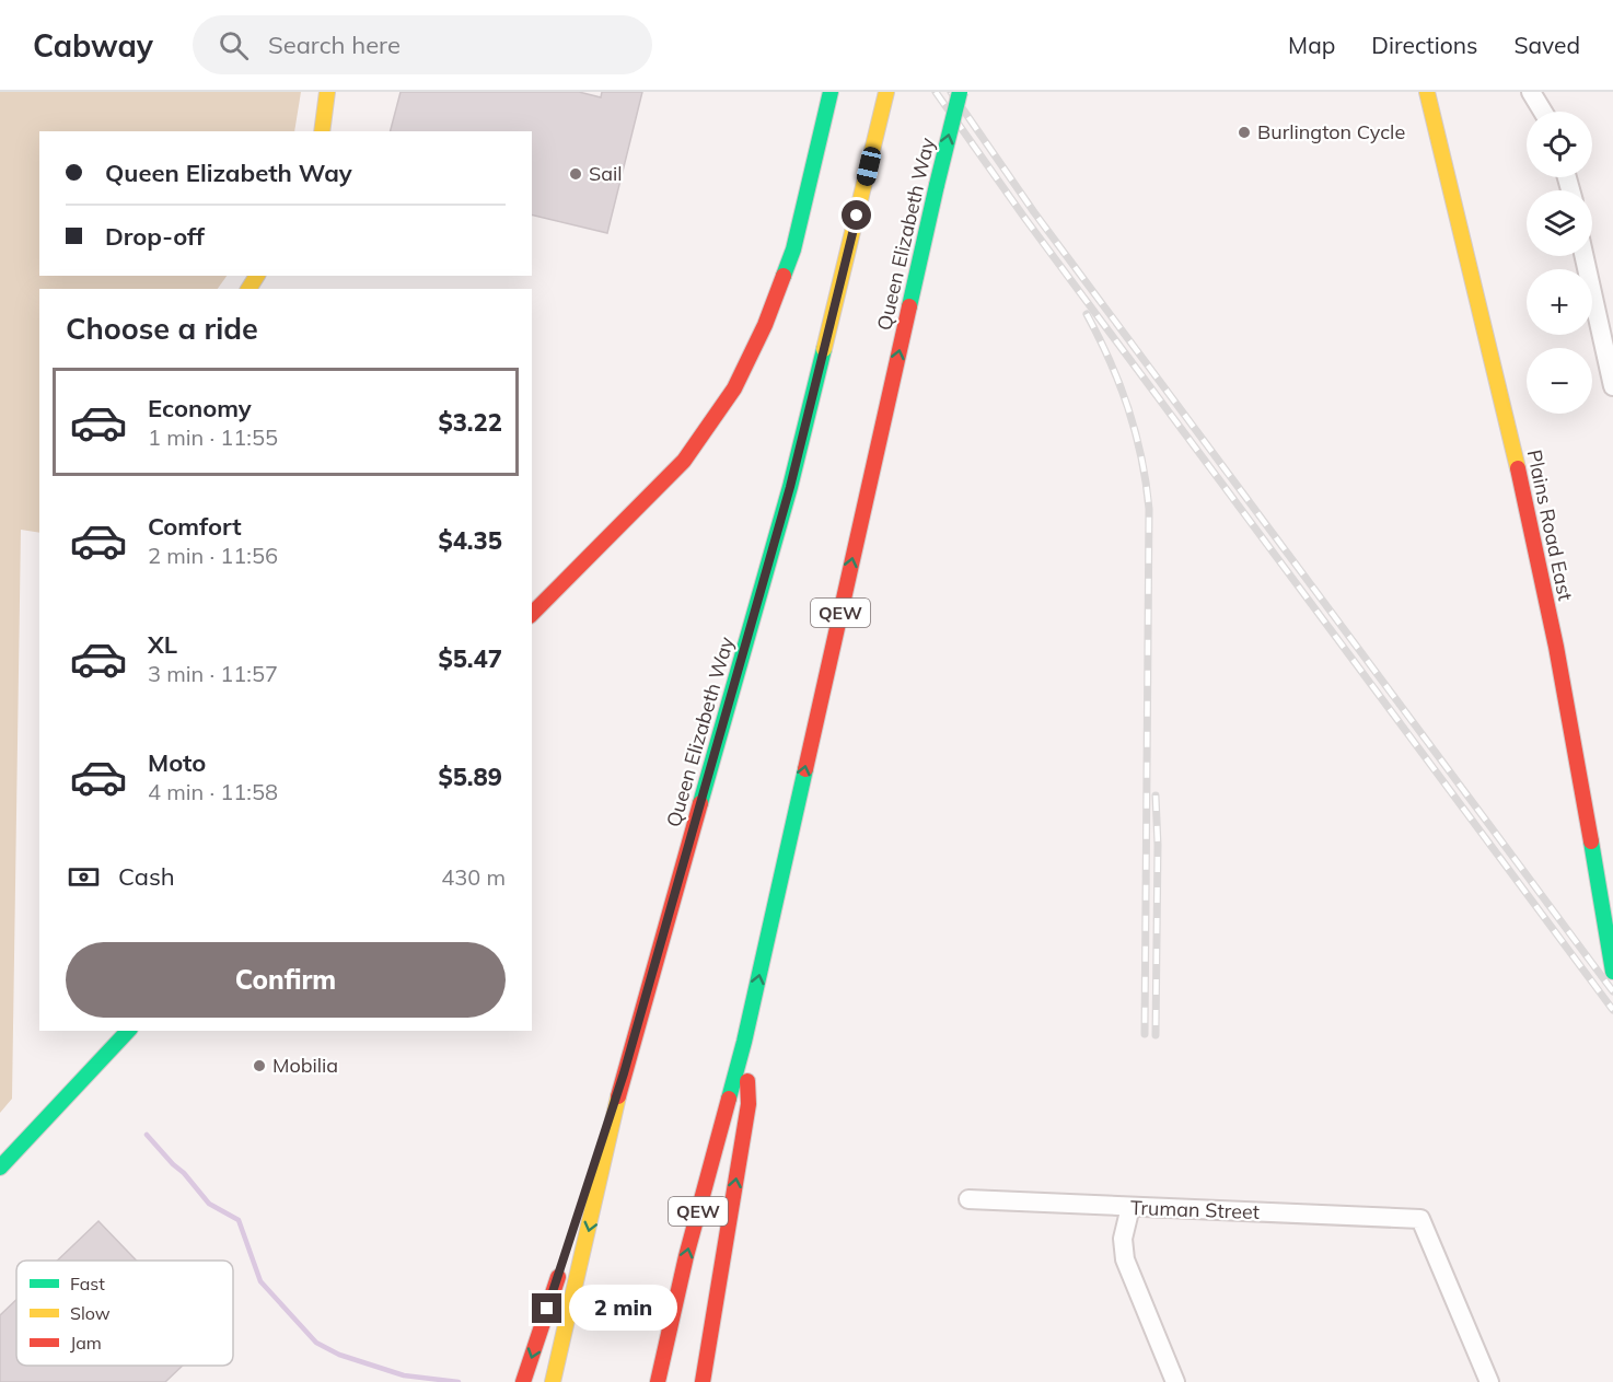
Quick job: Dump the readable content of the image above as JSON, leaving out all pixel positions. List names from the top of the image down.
{
  "streets": {
    "main road": ["Queen Elizabeth Way", "Plains Road East", "QEW"],
    "street": ["Truman Street"]
  },
  "places": ["Burlington Cycle", "Sail", "Mobilia"],
  "legend": ["Fast", "Slow", "Jam"],
  "page": {
    "header": "Cabway",
    "search": "Search here",
    "nav": ["Map", "Directions", "Saved"],
    "map_buttons": ["+", "−"],
    "banner": ["Queen Elizabeth Way", "Drop-off"],
    "heading": "Choose a ride",
    "list": [
      {
        "name": "Economy",
        "note": "1 min · 11:55",
        "value": "$3.22"
      },
      {
        "name": "Comfort",
        "note": "2 min · 11:56",
        "value": "$4.35"
      },
      {
        "name": "XL",
        "note": "3 min · 11:57",
        "value": "$5.47"
      },
      {
        "name": "Moto",
        "note": "4 min · 11:58",
        "value": "$5.89"
      }
    ],
    "pay": ["Cash", "430 m"],
    "buttons": "Confirm",
    "bubble": "2 min"
  }
}
